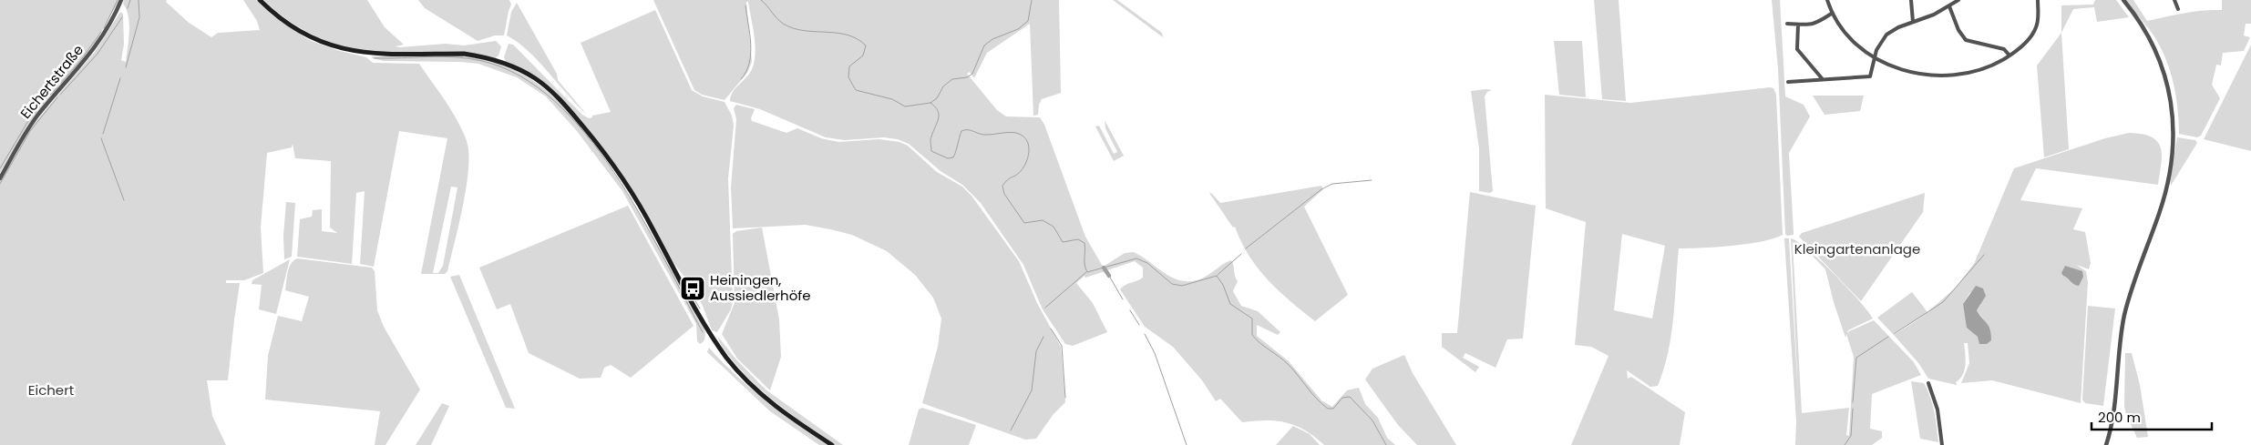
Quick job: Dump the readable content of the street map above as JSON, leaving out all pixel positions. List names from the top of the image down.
{
  "streets": {
    "street": ["Eichertstraße"]
  },
  "parks": ["Kleingartenanlage", "Eichert"],
  "places": {
    "bus stop": ["Heiningen, Aussiedlerhöfe"]
  },
  "scale_bar": "200 m"
}
